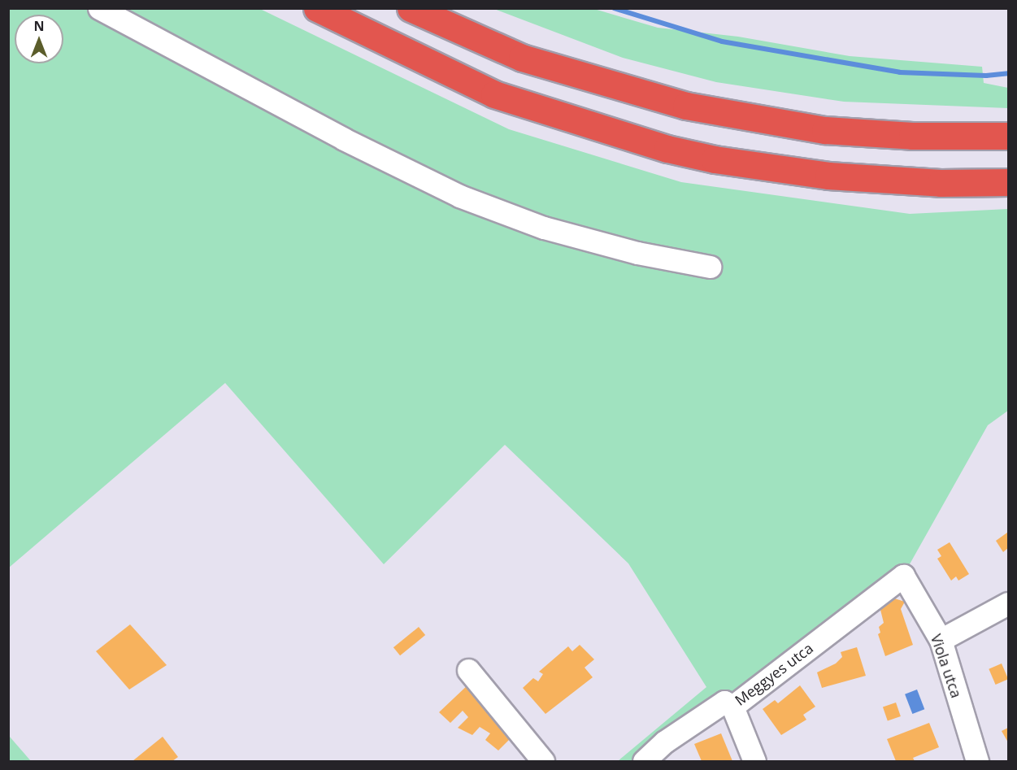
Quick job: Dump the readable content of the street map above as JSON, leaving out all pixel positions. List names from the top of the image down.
{
  "streets": {
    "street": ["Viola utca", "Meggyes utca"]
  },
  "crossings": [
    ["Viola utca", "Meggyes utca"]
  ],
  "north": "top"
}
